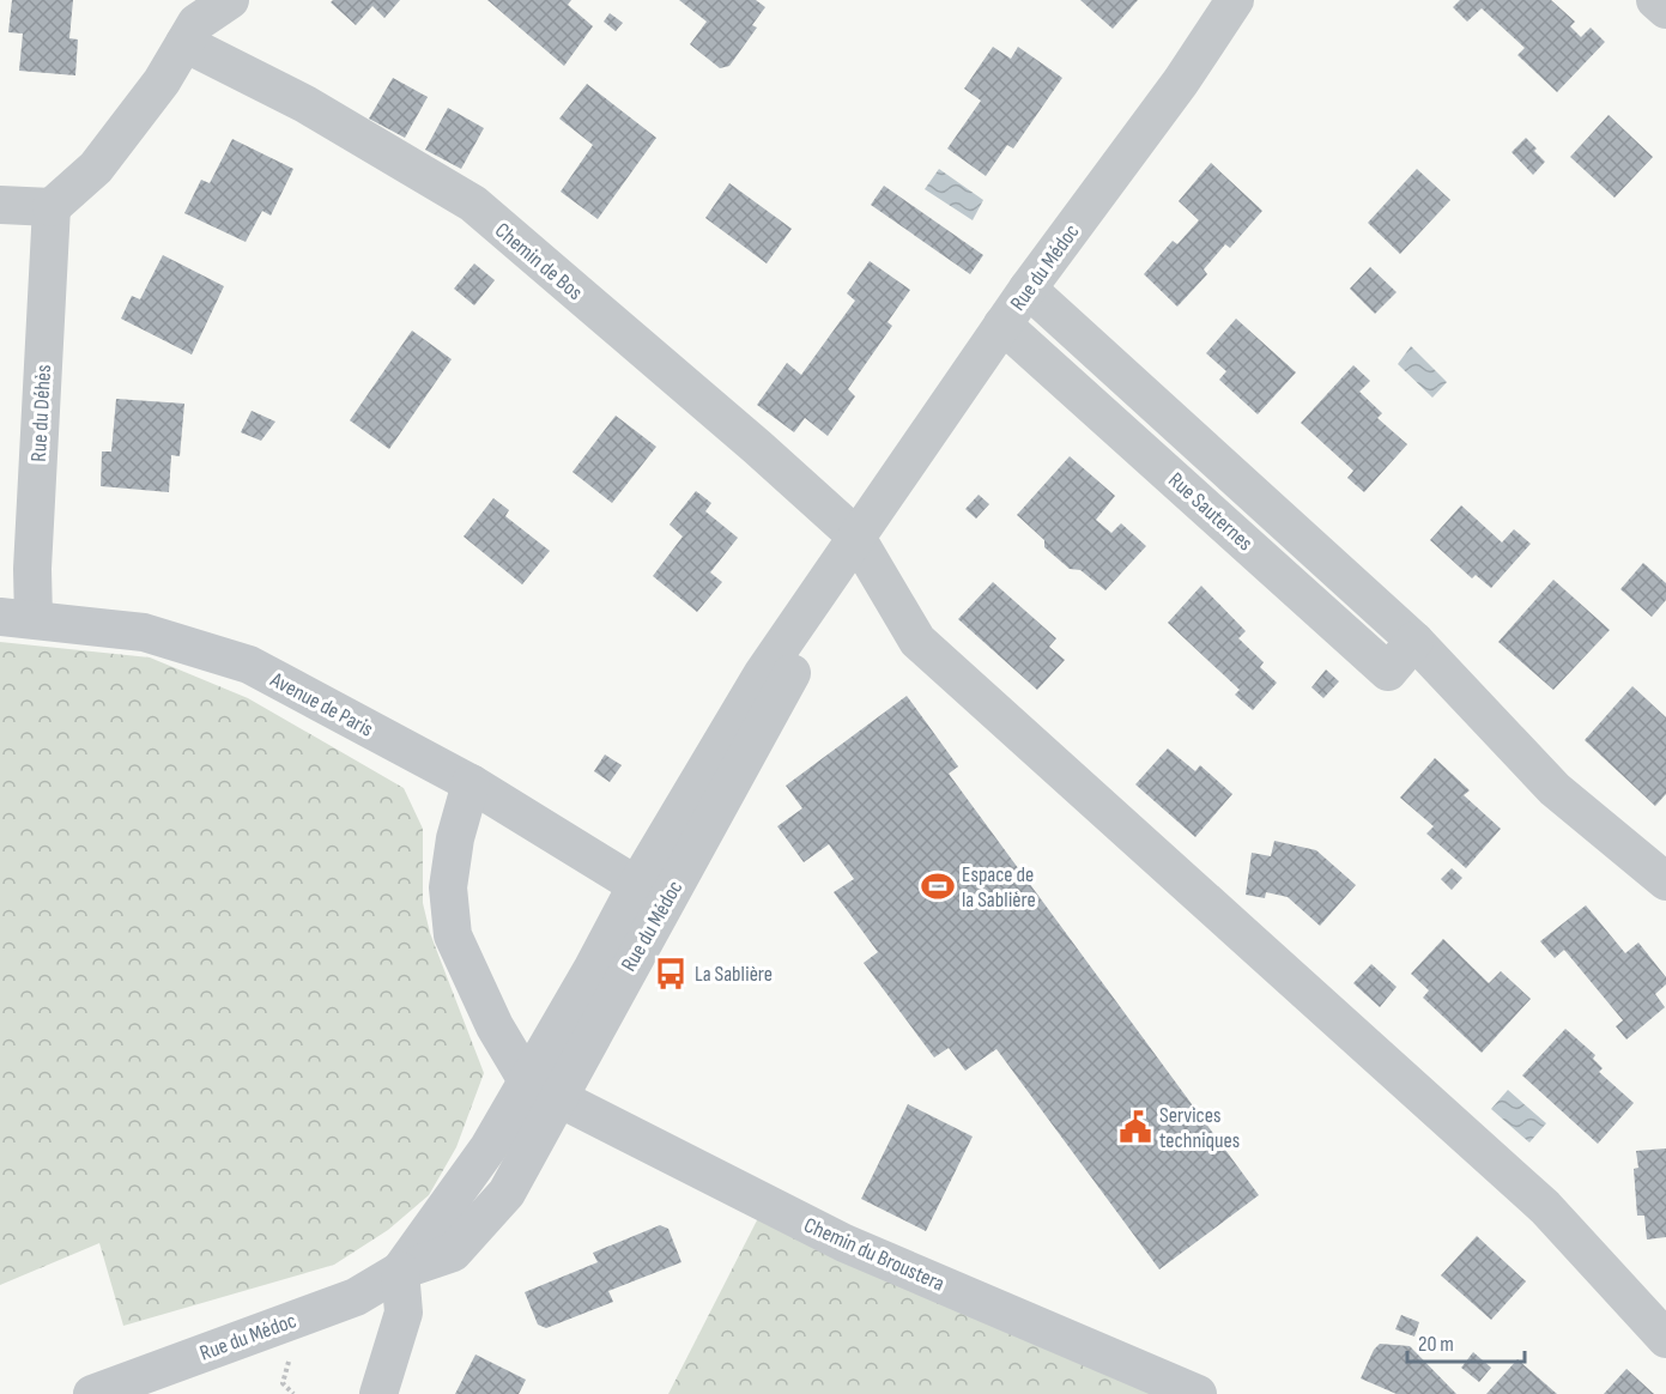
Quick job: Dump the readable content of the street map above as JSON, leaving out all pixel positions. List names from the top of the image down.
{
  "streets": {
    "street": [
      "Chemin de Bos",
      "Rue du Médoc",
      "Rue du Déhès",
      "Rue Sauternes",
      "Avenue de Paris",
      "Chemin du Broustera"
    ]
  },
  "crossings": [
    ["Chemin de Bos", "Rue du Médoc"],
    ["Rue du Médoc", "Rue Sauternes"],
    ["Rue du Médoc", "Avenue de Paris"],
    ["Rue du Médoc", "Chemin du Broustera"],
    ["Rue du Déhès", "Avenue de Paris"]
  ],
  "places": {
    "sports": ["Espace de la Sablière"],
    "bus stop": ["La Sablière"],
    "public building": ["Services techniques"]
  },
  "scale_bar": "20 m"
}
